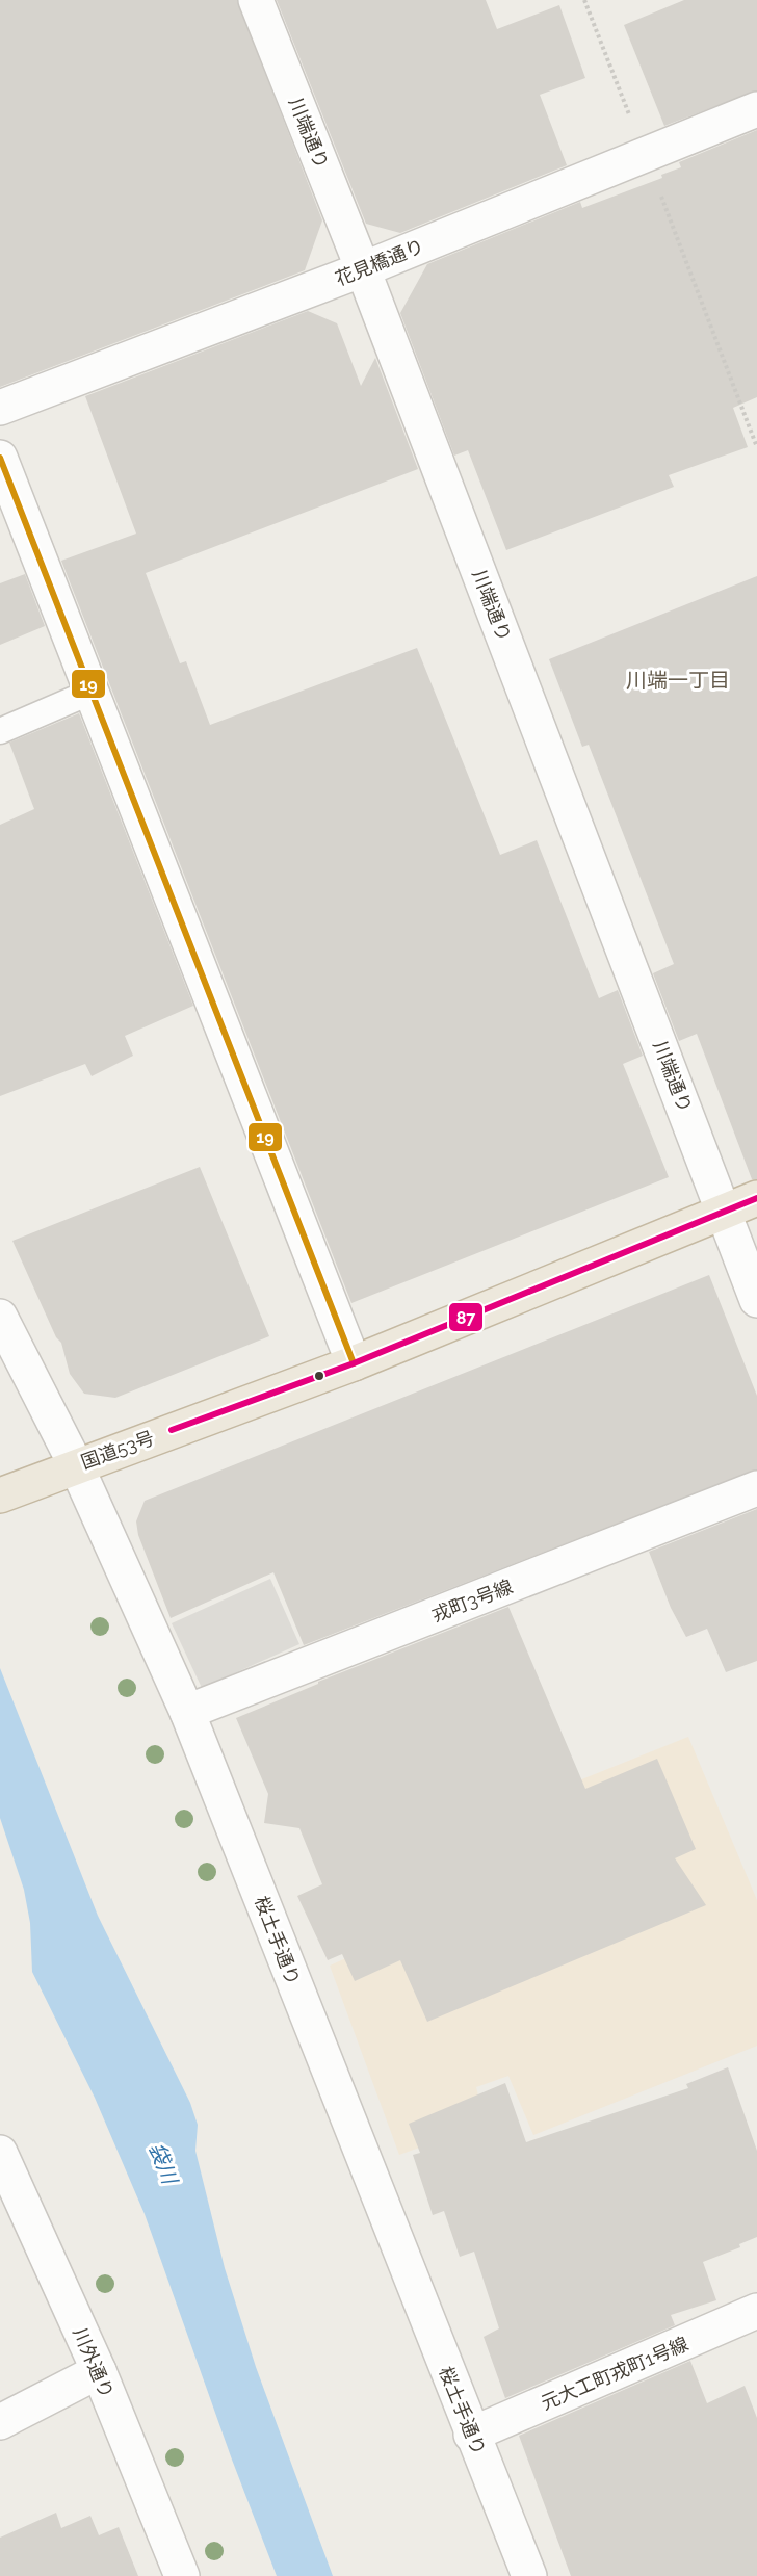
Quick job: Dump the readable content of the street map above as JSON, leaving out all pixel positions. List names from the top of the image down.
{
  "streets": {
    "highway": ["国道53号"],
    "street": [
      "川端通り",
      "花見橋通り",
      "戎町3号線",
      "桜土手通り",
      "川外通り",
      "元大工町戎町1号線"
    ]
  },
  "crossings": [
    ["川端通り", "花見橋通り"],
    ["川端通り", "国道53号"],
    ["国道53号", "桜土手通り"],
    ["戎町3号線", "桜土手通り"],
    ["桜土手通り", "元大工町戎町1号線"]
  ],
  "districts": ["川端一丁目"],
  "water": ["袋川"],
  "lines": ["transit line 19", "transit line 87"]
}
